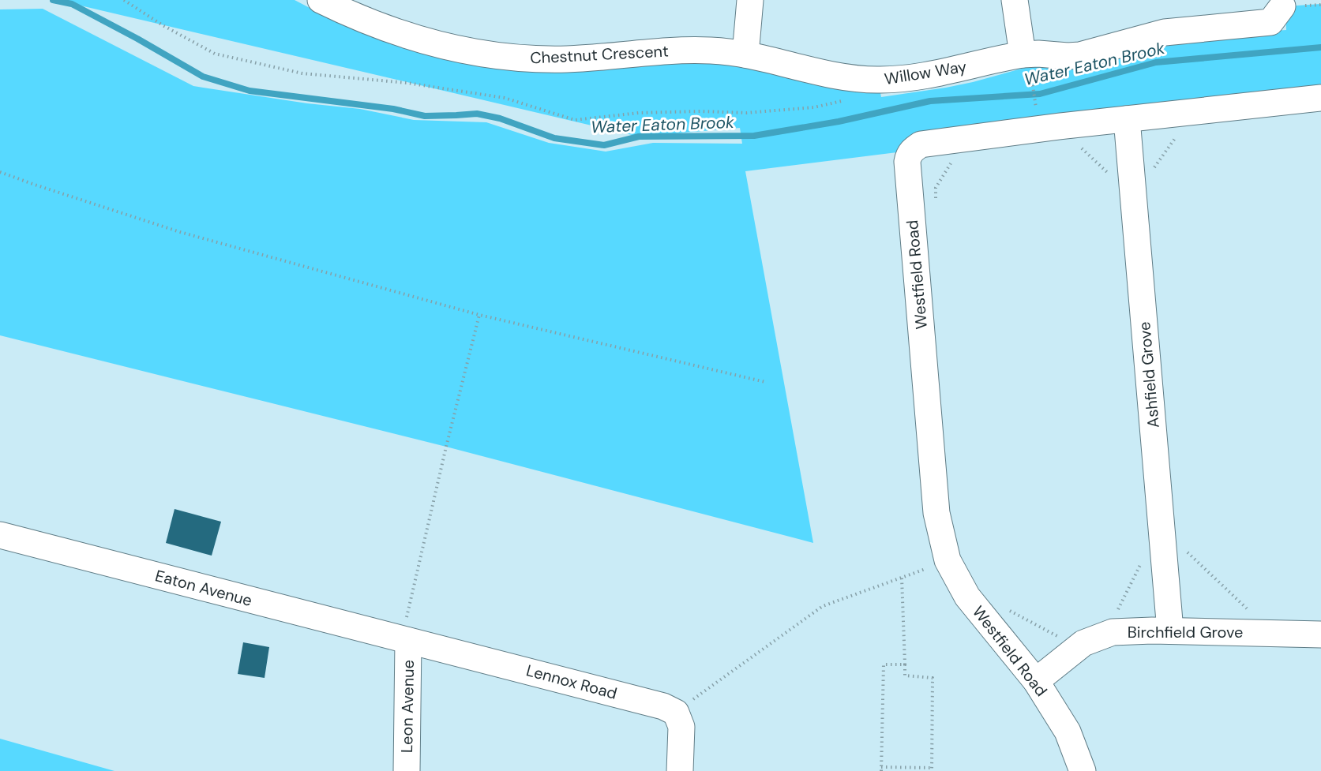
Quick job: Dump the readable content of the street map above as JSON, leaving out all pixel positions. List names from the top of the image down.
{
  "streets": {
    "street": [
      "Chestnut Crescent",
      "Willow Way",
      "Westfield Road",
      "Ashfield Grove",
      "Eaton Avenue",
      "Birchfield Grove",
      "Lennox Road",
      "Leon Avenue"
    ]
  },
  "crossings": [
    ["Chestnut Crescent", "Willow Way"],
    ["Westfield Road", "Ashfield Grove"],
    ["Westfield Road", "Birchfield Grove"],
    ["Ashfield Grove", "Birchfield Grove"],
    ["Eaton Avenue", "Lennox Road"],
    ["Eaton Avenue", "Leon Avenue"],
    ["Lennox Road", "Leon Avenue"]
  ],
  "water": ["Water Eaton Brook"]
}
